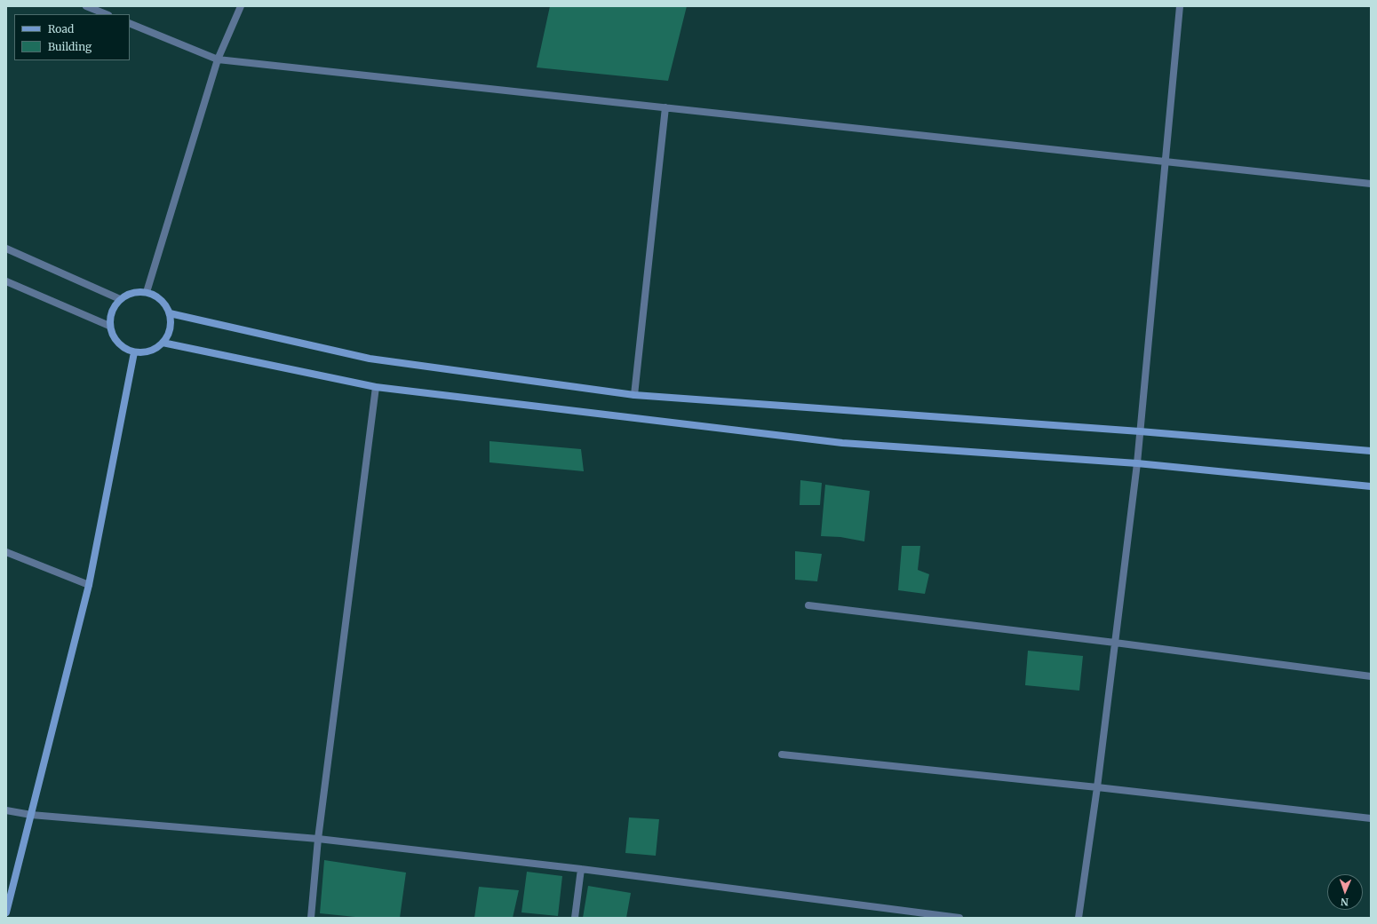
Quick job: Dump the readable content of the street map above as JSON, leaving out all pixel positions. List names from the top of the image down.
{
  "legend": ["Road", "Building"],
  "north": "bottom"
}
